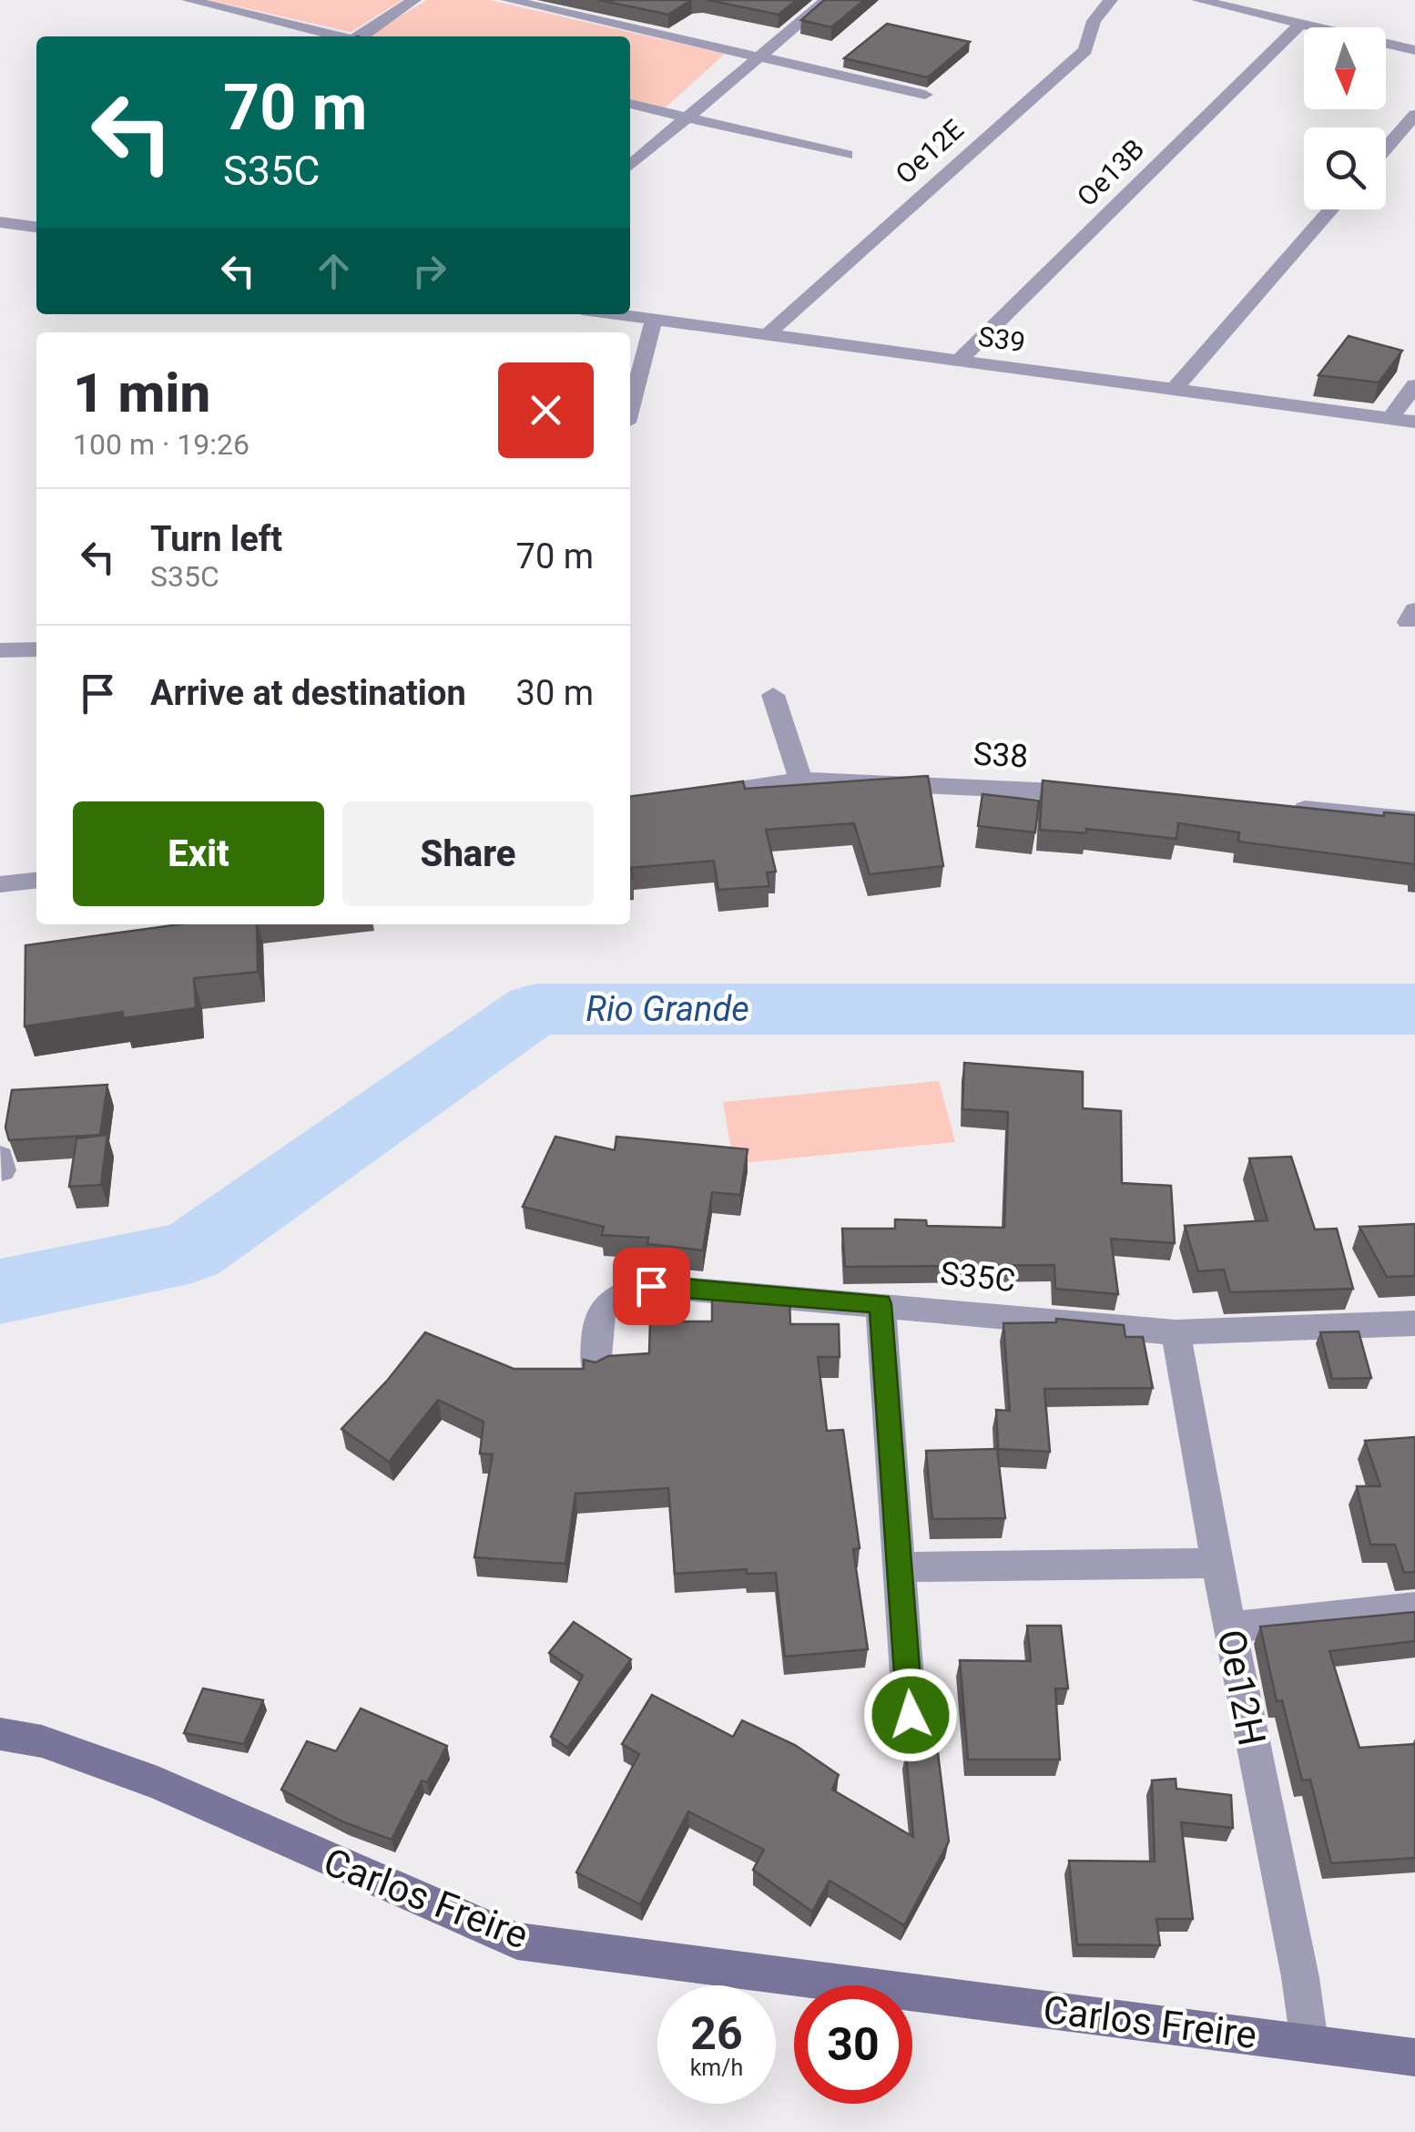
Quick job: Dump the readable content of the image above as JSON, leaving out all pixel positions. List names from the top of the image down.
{
  "streets": {
    "street": [
      "Oe12E",
      "Oe13B",
      "S39",
      "S38",
      "S35C",
      "Oe12H",
      "Carlos Freire"
    ]
  },
  "crossings": [
    ["Oe12E", "S39"],
    ["Oe13B", "S39"],
    ["S35C", "Oe12H"],
    ["Oe12H", "Carlos Freire"]
  ],
  "water": ["Rio Grande"],
  "north": "bottom",
  "page": {
    "turn": ["70 m", "S35C"],
    "heading": ["1 min", "100 m · 19:26"],
    "list": [
      {
        "name": "Turn left",
        "note": "S35C",
        "value": "70 m"
      },
      {
        "name": "Arrive at destination",
        "value": "30 m"
      }
    ],
    "buttons": ["Exit", "Share"],
    "speed": "26 km/h",
    "limit": "30"
  }
}
